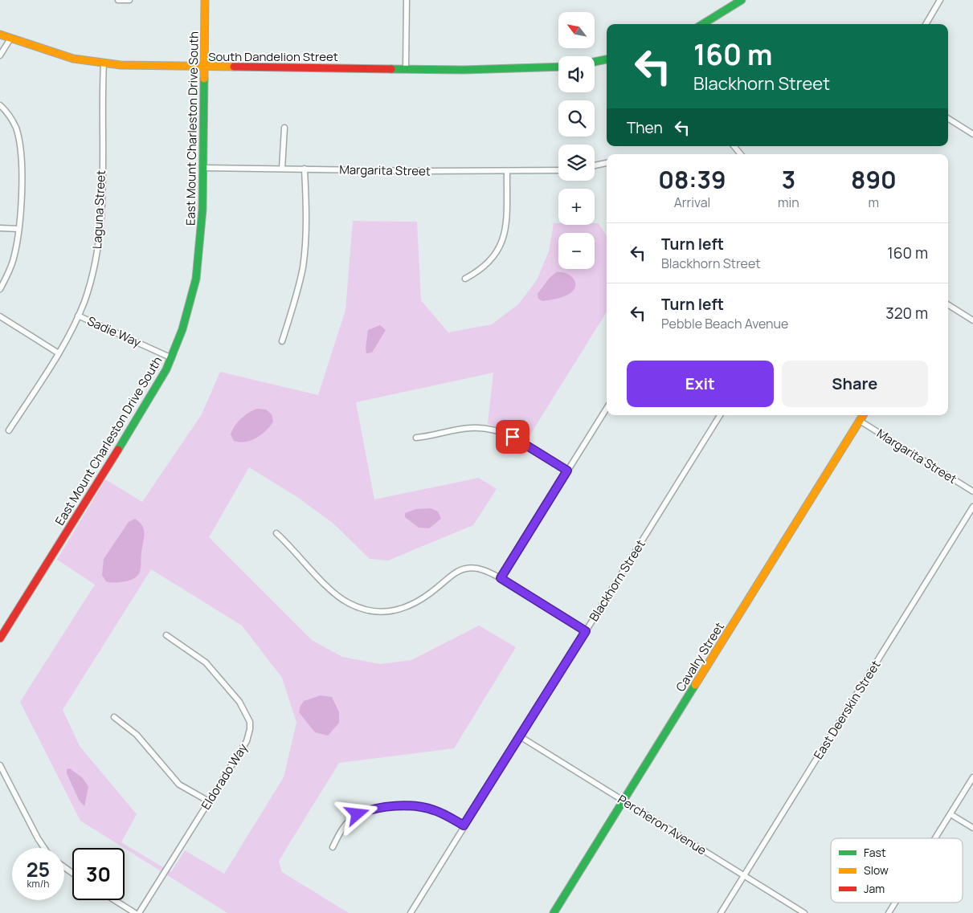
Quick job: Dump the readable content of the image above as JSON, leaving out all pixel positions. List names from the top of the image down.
{
  "streets": {
    "street": [
      "South Dandelion Street",
      "East Mount Charleston Drive South",
      "Margarita Street",
      "Laguna Street",
      "Sadie Way",
      "Blackhorn Street",
      "Cavalry Street",
      "East Deerskin Street",
      "Eldorado Way",
      "Percheron Avenue"
    ]
  },
  "crossings": [
    ["South Dandelion Street", "East Mount Charleston Drive South"],
    ["South Dandelion Street", "Laguna Street"],
    ["East Mount Charleston Drive South", "Margarita Street"],
    ["East Mount Charleston Drive South", "Sadie Way"],
    ["Margarita Street", "Cavalry Street"],
    ["Laguna Street", "Sadie Way"],
    ["Blackhorn Street", "Percheron Avenue"],
    ["Cavalry Street", "Percheron Avenue"],
    ["East Deerskin Street", "Percheron Avenue"]
  ],
  "legend": ["Fast", "Slow", "Jam"],
  "north": "top left",
  "page": {
    "map_buttons": ["+", "−"],
    "turn": ["160 m", "Blackhorn Street"],
    "then": "Then",
    "eta": [
      "08:39",
      "Arrival",
      "3",
      "min",
      "890",
      "m"
    ],
    "list": [
      {
        "name": "Turn left",
        "note": "Blackhorn Street",
        "value": "160 m"
      },
      {
        "name": "Turn left",
        "note": "Pebble Beach Avenue",
        "value": "320 m"
      }
    ],
    "buttons": ["Exit", "Share"],
    "speed": "25 km/h",
    "limit": "30"
  }
}
